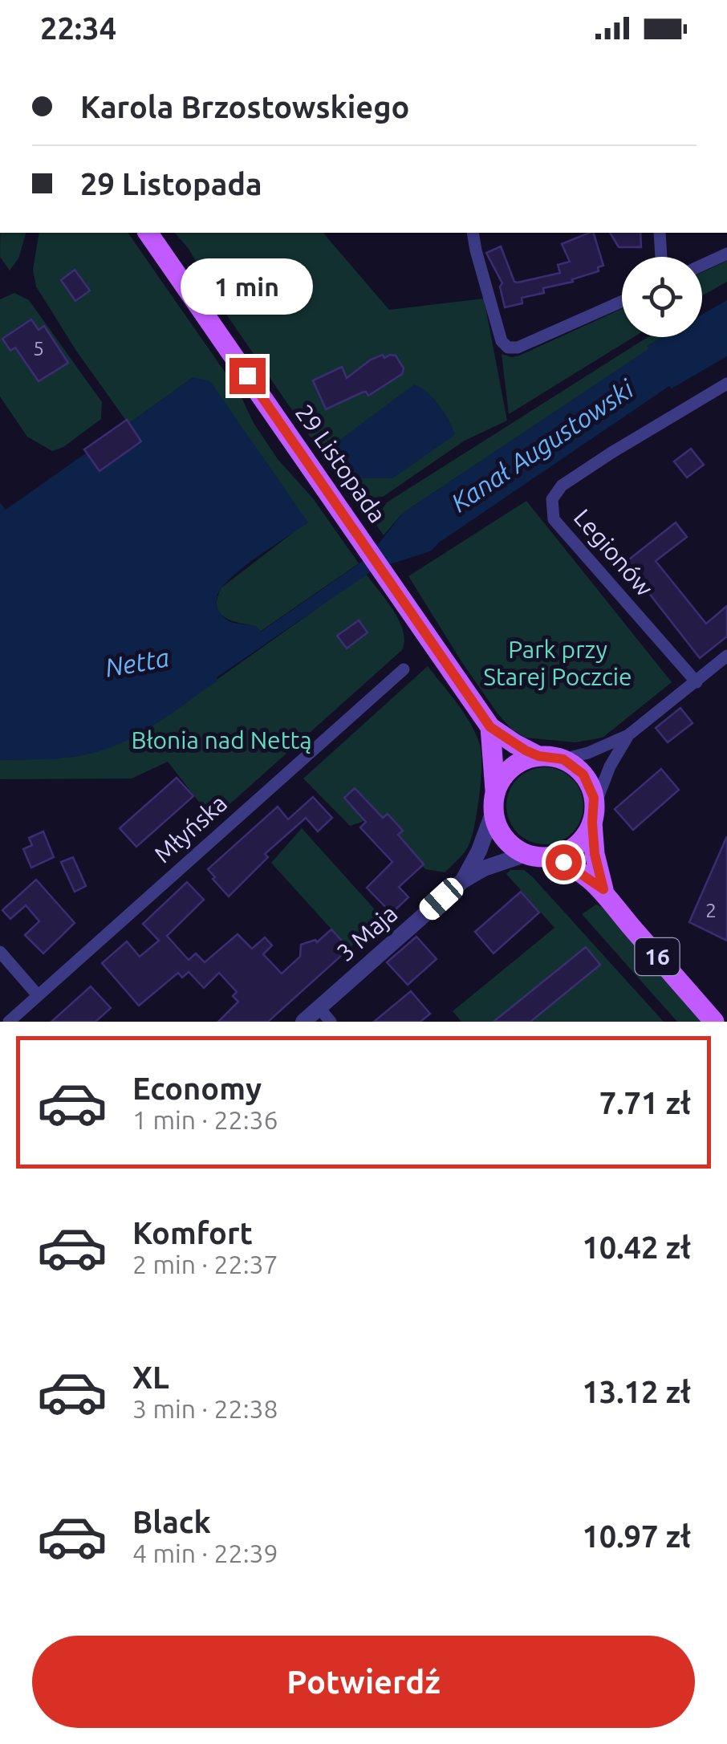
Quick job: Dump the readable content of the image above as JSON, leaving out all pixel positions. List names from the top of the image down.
{
  "streets": {
    "main road": ["29 Listopada", "16"],
    "street": ["Legionów", "Młyńska", "3 Maja"]
  },
  "crossings": [
    ["29 Listopada", "3 Maja"],
    ["29 Listopada", "16"],
    ["3 Maja", "16"]
  ],
  "water": ["Kanał Augustowski", "Netta"],
  "parks": ["Park przy Starej Poczcie", "Błonia nad Nettą"],
  "house_numbers": ["5", "2"],
  "page": {
    "status": "22:34",
    "banner": ["Karola Brzostowskiego", "29 Listopada"],
    "bubble": "1 min",
    "list": [
      {
        "name": "Economy",
        "note": "1 min · 22:36",
        "value": "7.71 zł"
      },
      {
        "name": "Komfort",
        "note": "2 min · 22:37",
        "value": "10.42 zł"
      },
      {
        "name": "XL",
        "note": "3 min · 22:38",
        "value": "13.12 zł"
      },
      {
        "name": "Black",
        "note": "4 min · 22:39",
        "value": "10.97 zł"
      }
    ],
    "buttons": "Potwierdź"
  }
}
